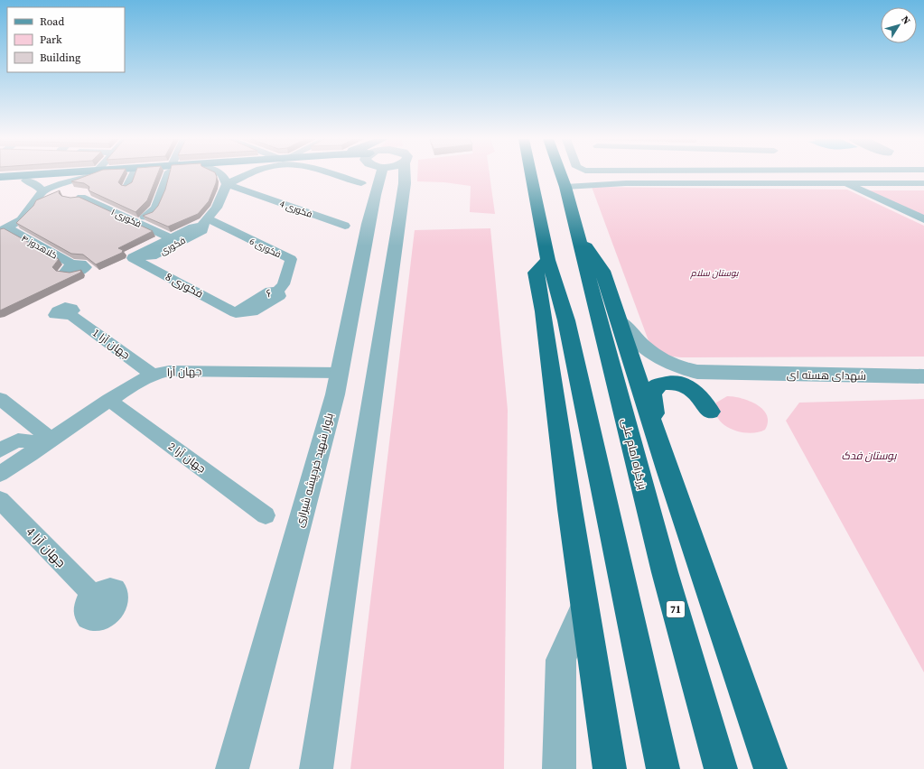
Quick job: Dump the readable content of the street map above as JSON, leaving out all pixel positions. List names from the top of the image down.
{
  "streets": {
    "highway": ["بزرگراه امام علی", "71"],
    "street": [
      "فکوری 4",
      "فکوری ۱",
      "فکوری",
      "کلاهدوز ۴",
      "فکوری 6",
      "فکوری 8",
      "۶",
      "جهان آرا 1",
      "جهان آرا",
      "شهدای هسته ای",
      "جهان آرا 2",
      "بلوار شهید خردپیشه شیرازی",
      "جهان آرا 4"
    ]
  },
  "crossings": [
    ["فکوری 4", "فکوری"],
    ["فکوری ۱", "فکوری"],
    ["فکوری", "فکوری 6"],
    ["فکوری", "فکوری 8"],
    ["فکوری 6", "۶"],
    ["فکوری 8", "۶"],
    ["جهان آرا 1", "جهان آرا"],
    ["جهان آرا", "جهان آرا 2"],
    ["جهان آرا", "بلوار شهید خردپیشه شیرازی"]
  ],
  "parks": ["بوستان سلام", "بوستان فدک"],
  "legend": ["Road", "Park", "Building"],
  "north": "top right"
}
